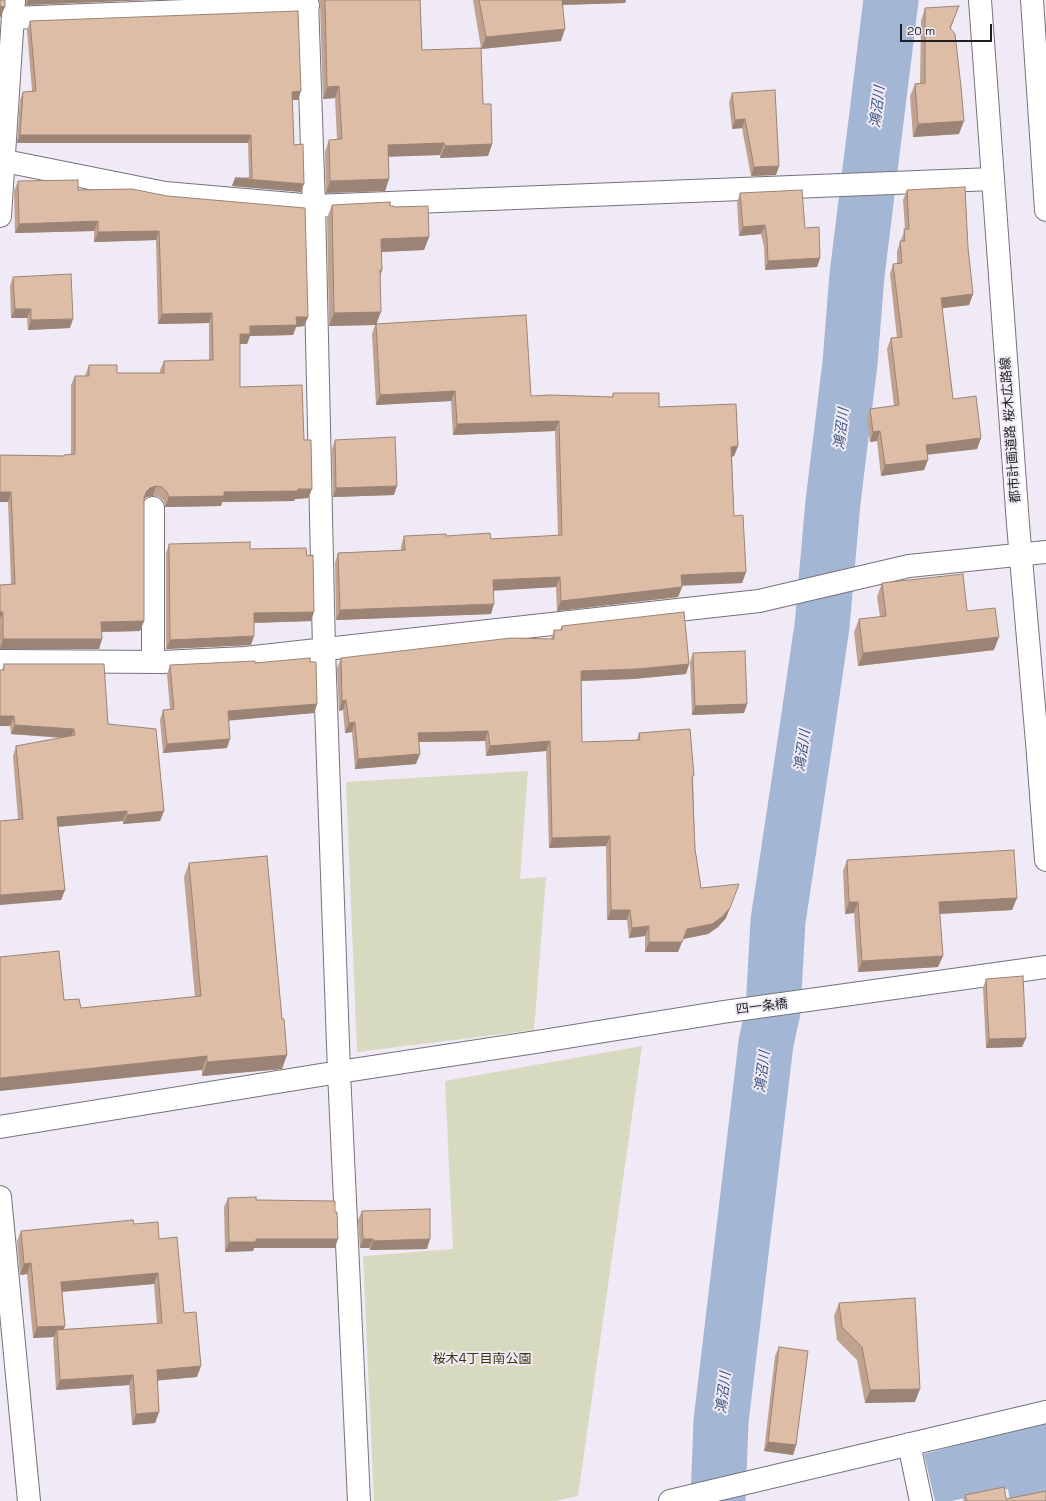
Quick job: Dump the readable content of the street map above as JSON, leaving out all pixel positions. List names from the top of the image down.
{
  "streets": {
    "street": ["都市計画道路 桜木広路線", "四一条橋"]
  },
  "water": ["鴻沼川"],
  "parks": ["桜木4丁目南公園"],
  "scale_bar": "20 m"
}
